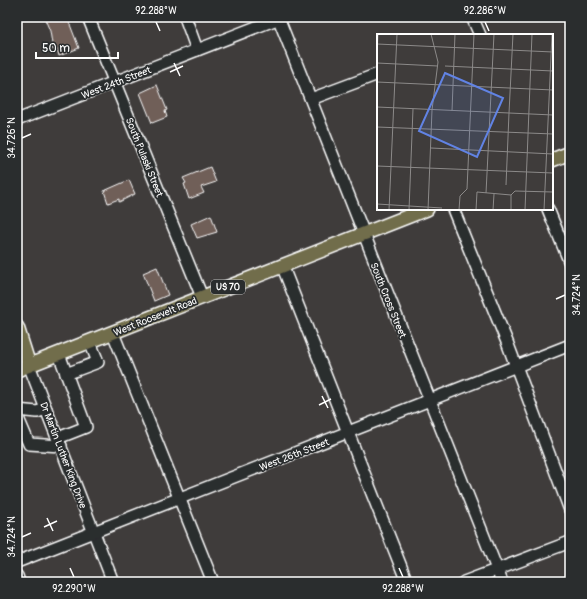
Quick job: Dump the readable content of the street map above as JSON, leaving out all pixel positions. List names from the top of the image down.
{
  "streets": {
    "main road": ["US 70", "West Roosevelt Road", "Dr Martin Luther King Drive"],
    "street": [
      "West 24th Street",
      "South Pulaski Street",
      "South Cross Street",
      "West 26th Street"
    ]
  },
  "crossings": [
    ["West 24th Street", "South Pulaski Street"],
    ["West 24th Street", "South Cross Street"],
    ["South Pulaski Street", "West Roosevelt Road"],
    ["South Cross Street", "West Roosevelt Road"],
    ["South Cross Street", "West 26th Street"],
    ["West Roosevelt Road", "Dr Martin Luther King Drive"],
    ["West 26th Street", "Dr Martin Luther King Drive"]
  ],
  "scale_bar": "50 m",
  "coordinates": [
    "92.288°W",
    "92.286°W",
    "34.726°N",
    "34.724°N",
    "92.290°W"
  ]
}
